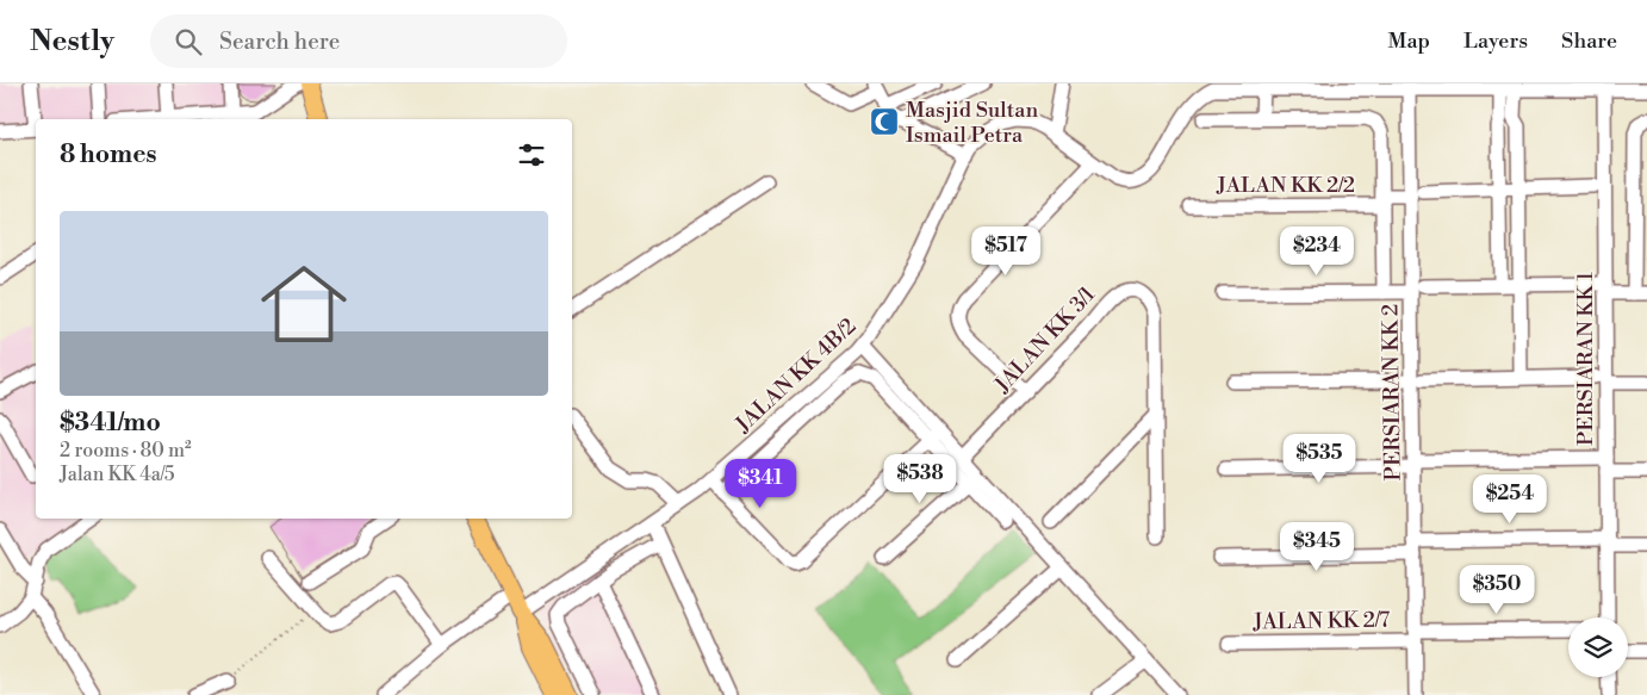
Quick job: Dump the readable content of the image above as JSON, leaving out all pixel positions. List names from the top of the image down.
{
  "streets": {
    "street": [
      "JALAN KK 2/2",
      "JALAN KK 3/1",
      "PERSIARAN KK 1",
      "JALAN KK 4B/2",
      "PERSIARAN KK 2",
      "JALAN KK 2/7"
    ]
  },
  "crossings": [
    ["JALAN KK 2/2", "PERSIARAN KK 2"],
    ["PERSIARAN KK 1", "JALAN KK 4B/2"],
    ["JALAN KK 4B/2", "PERSIARAN KK 2"],
    ["PERSIARAN KK 2", "JALAN KK 2/7"]
  ],
  "places": {
    "mosque": ["Masjid Sultan Ismail Petra"]
  },
  "page": {
    "header": "Nestly",
    "search": "Search here",
    "nav": ["Map", "Layers", "Share"],
    "heading": "8 homes",
    "list": [
      {
        "name": "$341/mo",
        "note": "2 rooms · 80 m² · Jalan KK 4a/5"
      }
    ],
    "price": [
      "$517",
      "$234",
      "$535",
      "$538",
      "$341",
      "$254",
      "$345",
      "$350"
    ]
  }
}
